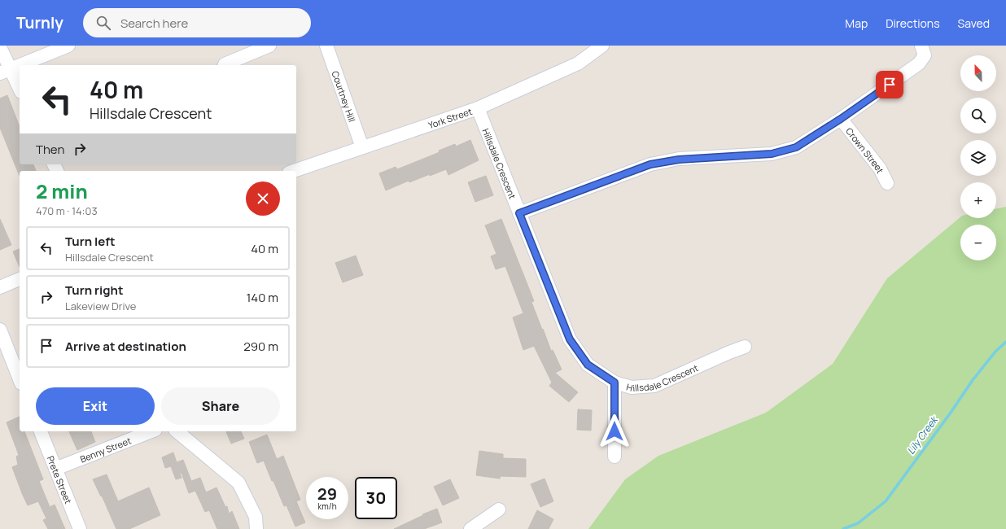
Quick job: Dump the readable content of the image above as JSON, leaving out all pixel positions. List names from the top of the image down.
{
  "streets": {
    "street": [
      "Courtney Hill",
      "York Street",
      "Crown Street",
      "Hillsdale Crescent",
      "Benny Street",
      "Prete Street"
    ]
  },
  "crossings": [
    ["Courtney Hill", "York Street"],
    ["York Street", "Hillsdale Crescent"],
    ["Benny Street", "Prete Street"]
  ],
  "water": ["Lily Creek"],
  "north": "top",
  "page": {
    "header": "Turnly",
    "search": "Search here",
    "nav": ["Map", "Directions", "Saved"],
    "map_buttons": ["+", "−"],
    "turn": ["40 m", "Hillsdale Crescent"],
    "then": "Then",
    "heading": ["2 min", "470 m · 14:03"],
    "list": [
      {
        "name": "Turn left",
        "note": "Hillsdale Crescent",
        "value": "40 m"
      },
      {
        "name": "Turn right",
        "note": "Lakeview Drive",
        "value": "140 m"
      },
      {
        "name": "Arrive at destination",
        "value": "290 m"
      }
    ],
    "buttons": ["Exit", "Share"],
    "speed": "29 km/h",
    "limit": "30"
  }
}
